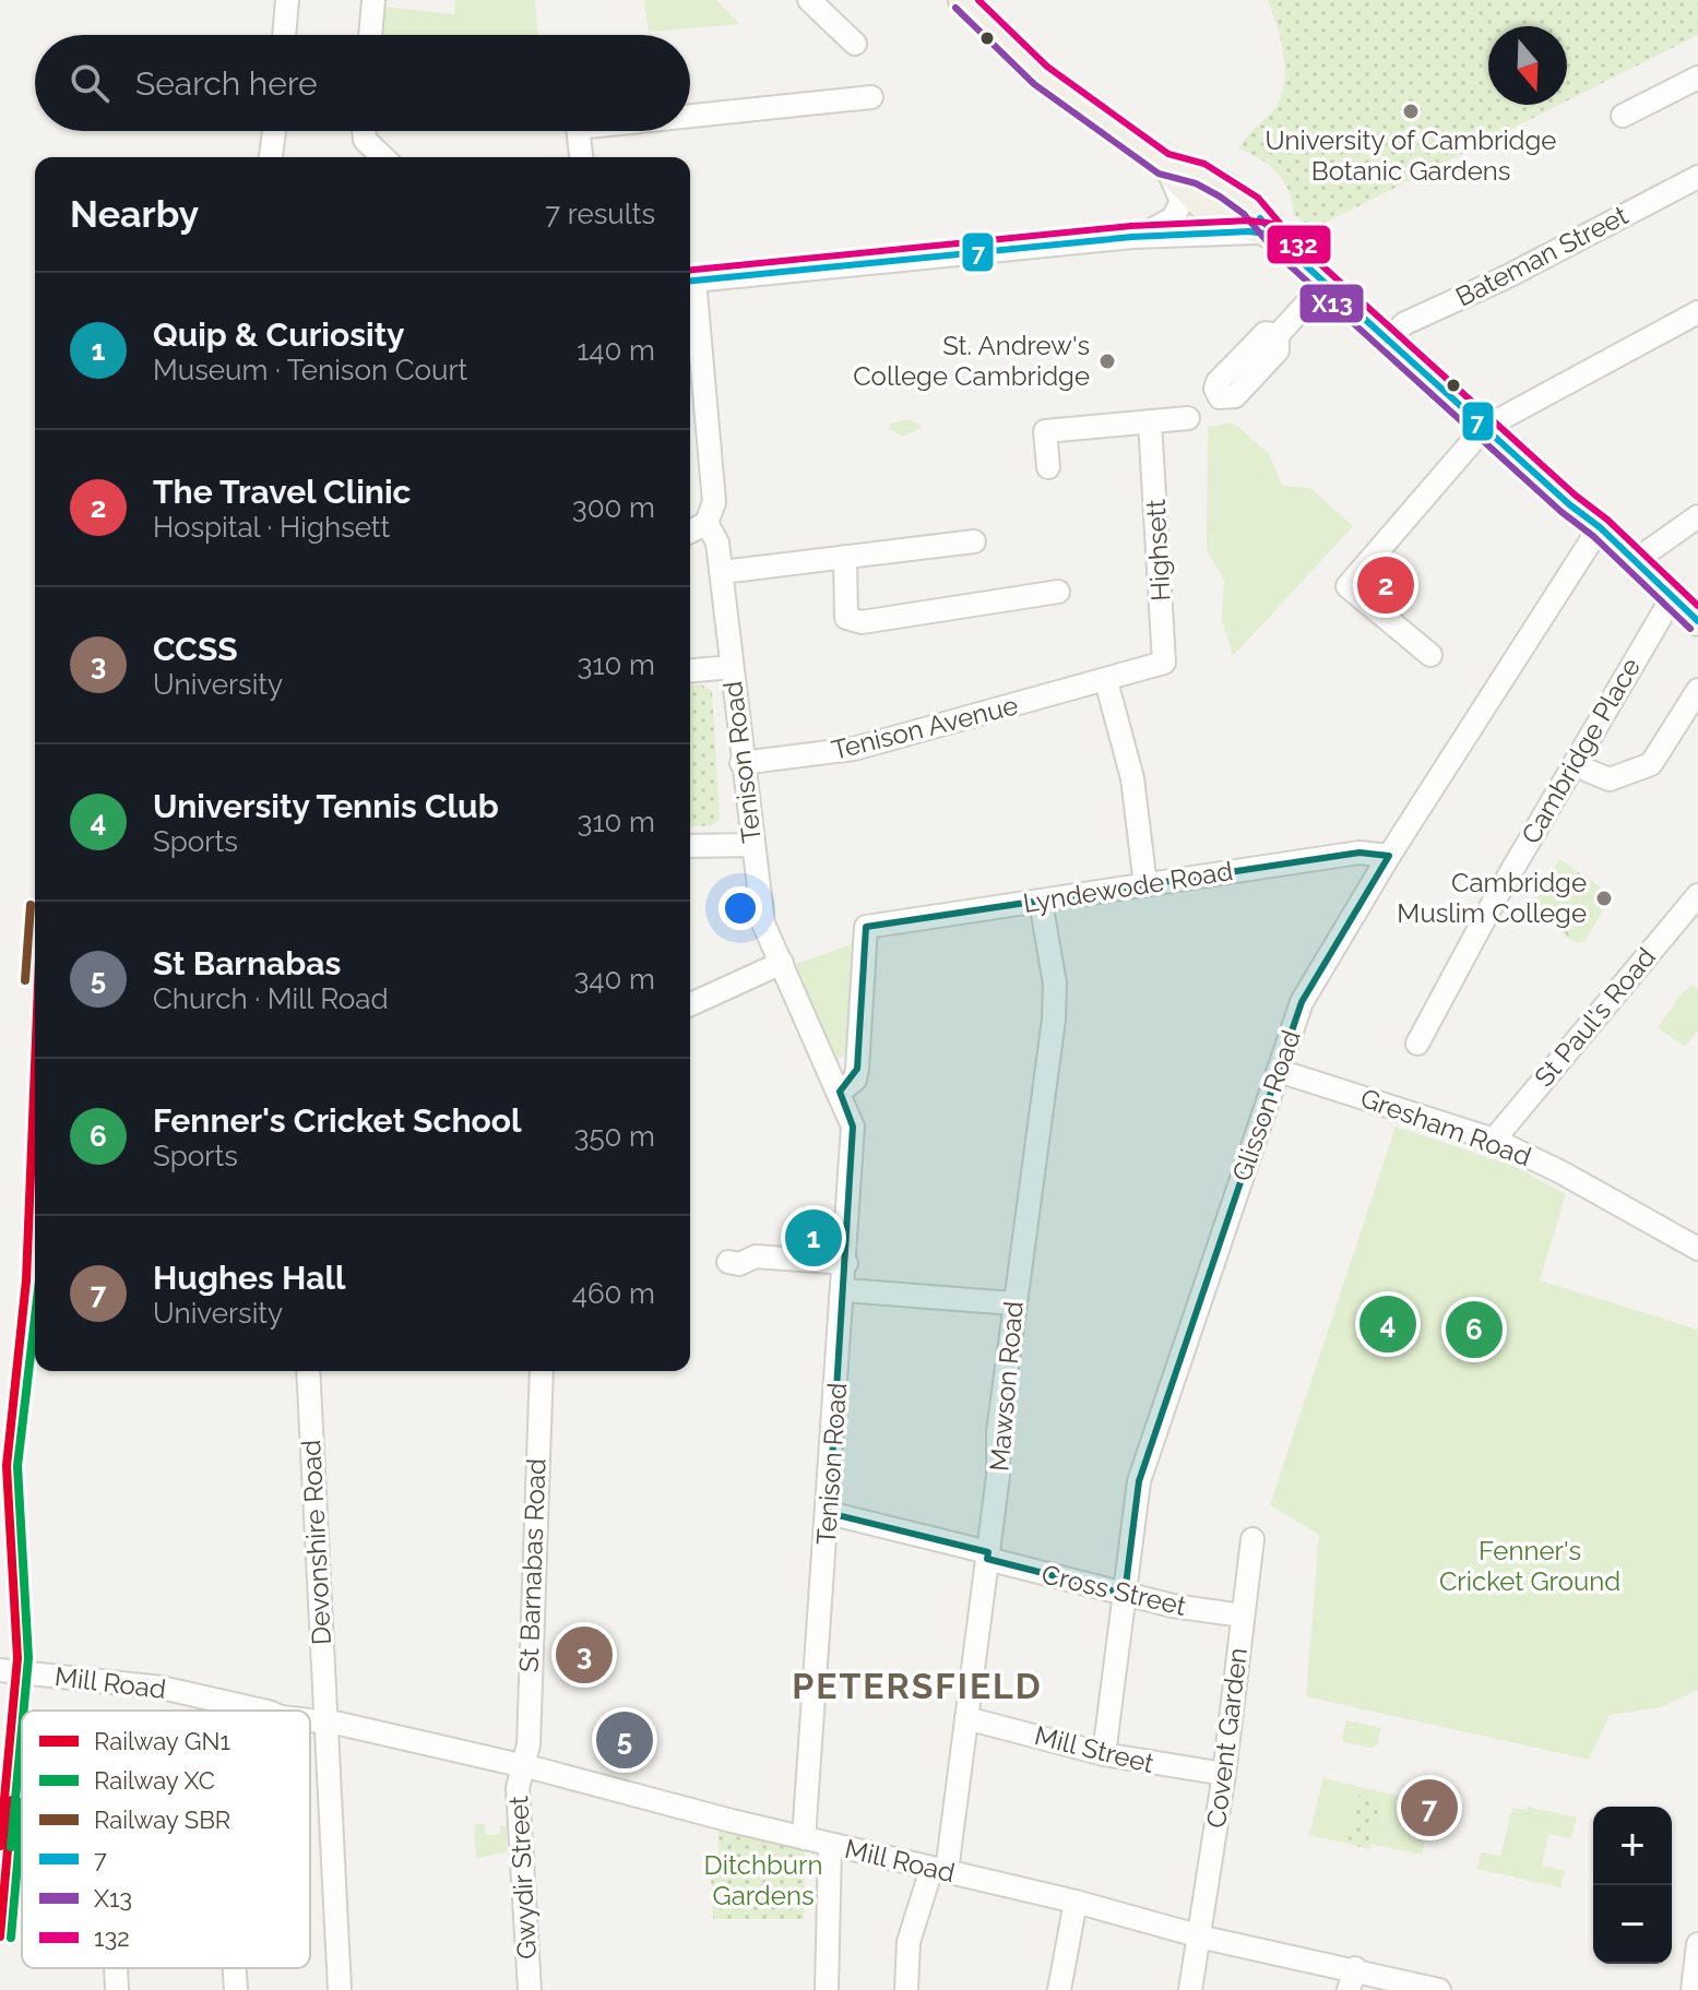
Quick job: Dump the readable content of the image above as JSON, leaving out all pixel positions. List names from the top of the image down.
{
  "streets": {
    "street": [
      "Bateman Street",
      "Highsett",
      "Tenison Avenue",
      "Cambridge Place",
      "Tenison Road",
      "Lyndewode Road",
      "St Paul's Road",
      "Glisson Road",
      "Gresham Road",
      "Mawson Road",
      "Devonshire Road",
      "St Barnabas Road",
      "Cross Street",
      "Mill Road",
      "Covent Garden",
      "Mill Street",
      "Gwydir Street"
    ]
  },
  "crossings": [
    ["Highsett", "Tenison Avenue"],
    ["Tenison Avenue", "Tenison Road"],
    ["Tenison Road", "Lyndewode Road"],
    ["Tenison Road", "Cross Street"],
    ["Tenison Road", "Mill Road"],
    ["Lyndewode Road", "Glisson Road"],
    ["Lyndewode Road", "Mawson Road"],
    ["St Paul's Road", "Gresham Road"],
    ["Glisson Road", "Gresham Road"],
    ["Glisson Road", "Cross Street"],
    ["Glisson Road", "Mill Street"],
    ["Mawson Road", "Cross Street"],
    ["Mawson Road", "Mill Road"],
    ["Mawson Road", "Mill Street"],
    ["Devonshire Road", "Mill Road"],
    ["St Barnabas Road", "Mill Road"],
    ["St Barnabas Road", "Gwydir Street"],
    ["Cross Street", "Covent Garden"],
    ["Mill Road", "Covent Garden"],
    ["Mill Road", "Gwydir Street"],
    ["Covent Garden", "Mill Street"]
  ],
  "districts": ["PETERSFIELD"],
  "parks": ["Fenner's Cricket Ground", "Ditchburn Gardens"],
  "places": ["University of Cambridge Botanic Gardens", "St. Andrew's College Cambridge", "Cambridge Muslim College"],
  "lines": [
    "transit line 132",
    "transit line X13",
    "transit line 7",
    "rail line SBR",
    "rail line GN1",
    "rail line XC"
  ],
  "legend": [
    "Railway GN1",
    "Railway XC",
    "Railway SBR",
    "7",
    "X13",
    "132"
  ],
  "north": "bottom",
  "page": {
    "search": "Search here",
    "heading": ["Nearby", "7 results"],
    "list": [
      {
        "mark": "1",
        "name": "Quip & Curiosity",
        "note": "Museum · Tenison Court",
        "value": "140 m"
      },
      {
        "mark": "2",
        "name": "The Travel Clinic",
        "note": "Hospital · Highsett",
        "value": "300 m"
      },
      {
        "mark": "3",
        "name": "CCSS",
        "note": "University",
        "value": "310 m"
      },
      {
        "mark": "4",
        "name": "University Tennis Club",
        "note": "Sports",
        "value": "310 m"
      },
      {
        "mark": "5",
        "name": "St Barnabas",
        "note": "Church · Mill Road",
        "value": "340 m"
      },
      {
        "mark": "6",
        "name": "Fenner's Cricket School",
        "note": "Sports",
        "value": "350 m"
      },
      {
        "mark": "7",
        "name": "Hughes Hall",
        "note": "University",
        "value": "460 m"
      }
    ],
    "pins": [
      "2",
      "1",
      "4",
      "6",
      "3",
      "5",
      "7"
    ],
    "map_buttons": ["+", "−"]
  }
}
